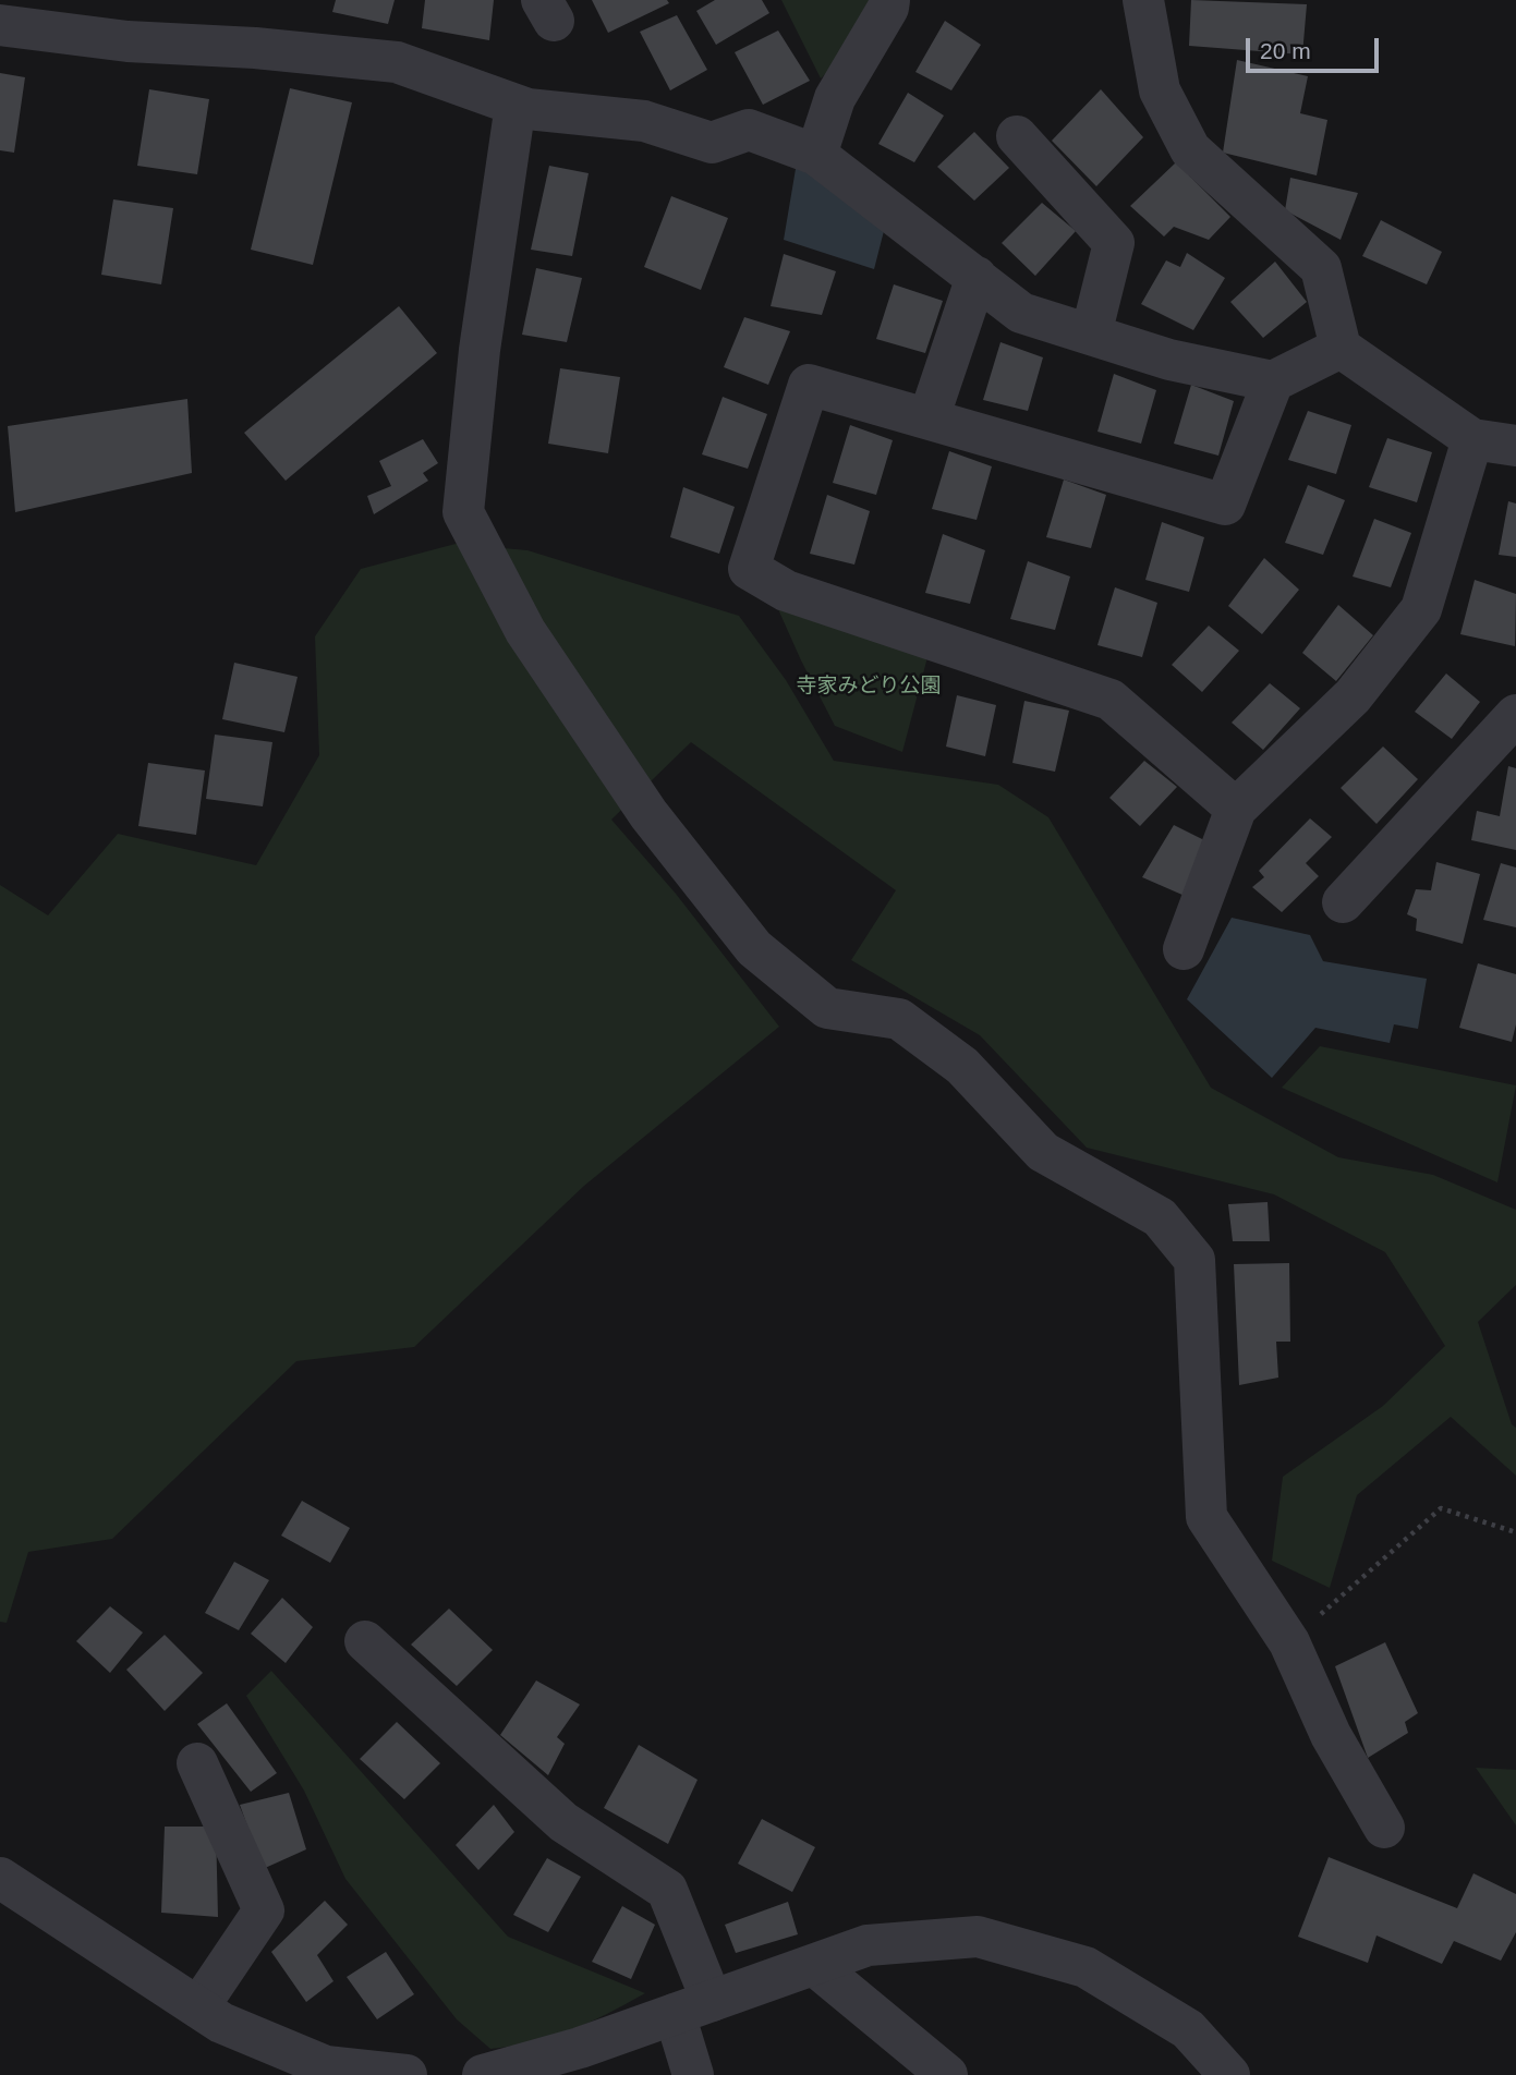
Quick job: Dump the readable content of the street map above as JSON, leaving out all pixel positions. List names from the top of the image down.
{
  "parks": ["寺家みどり公園"],
  "scale_bar": "20 m"
}
